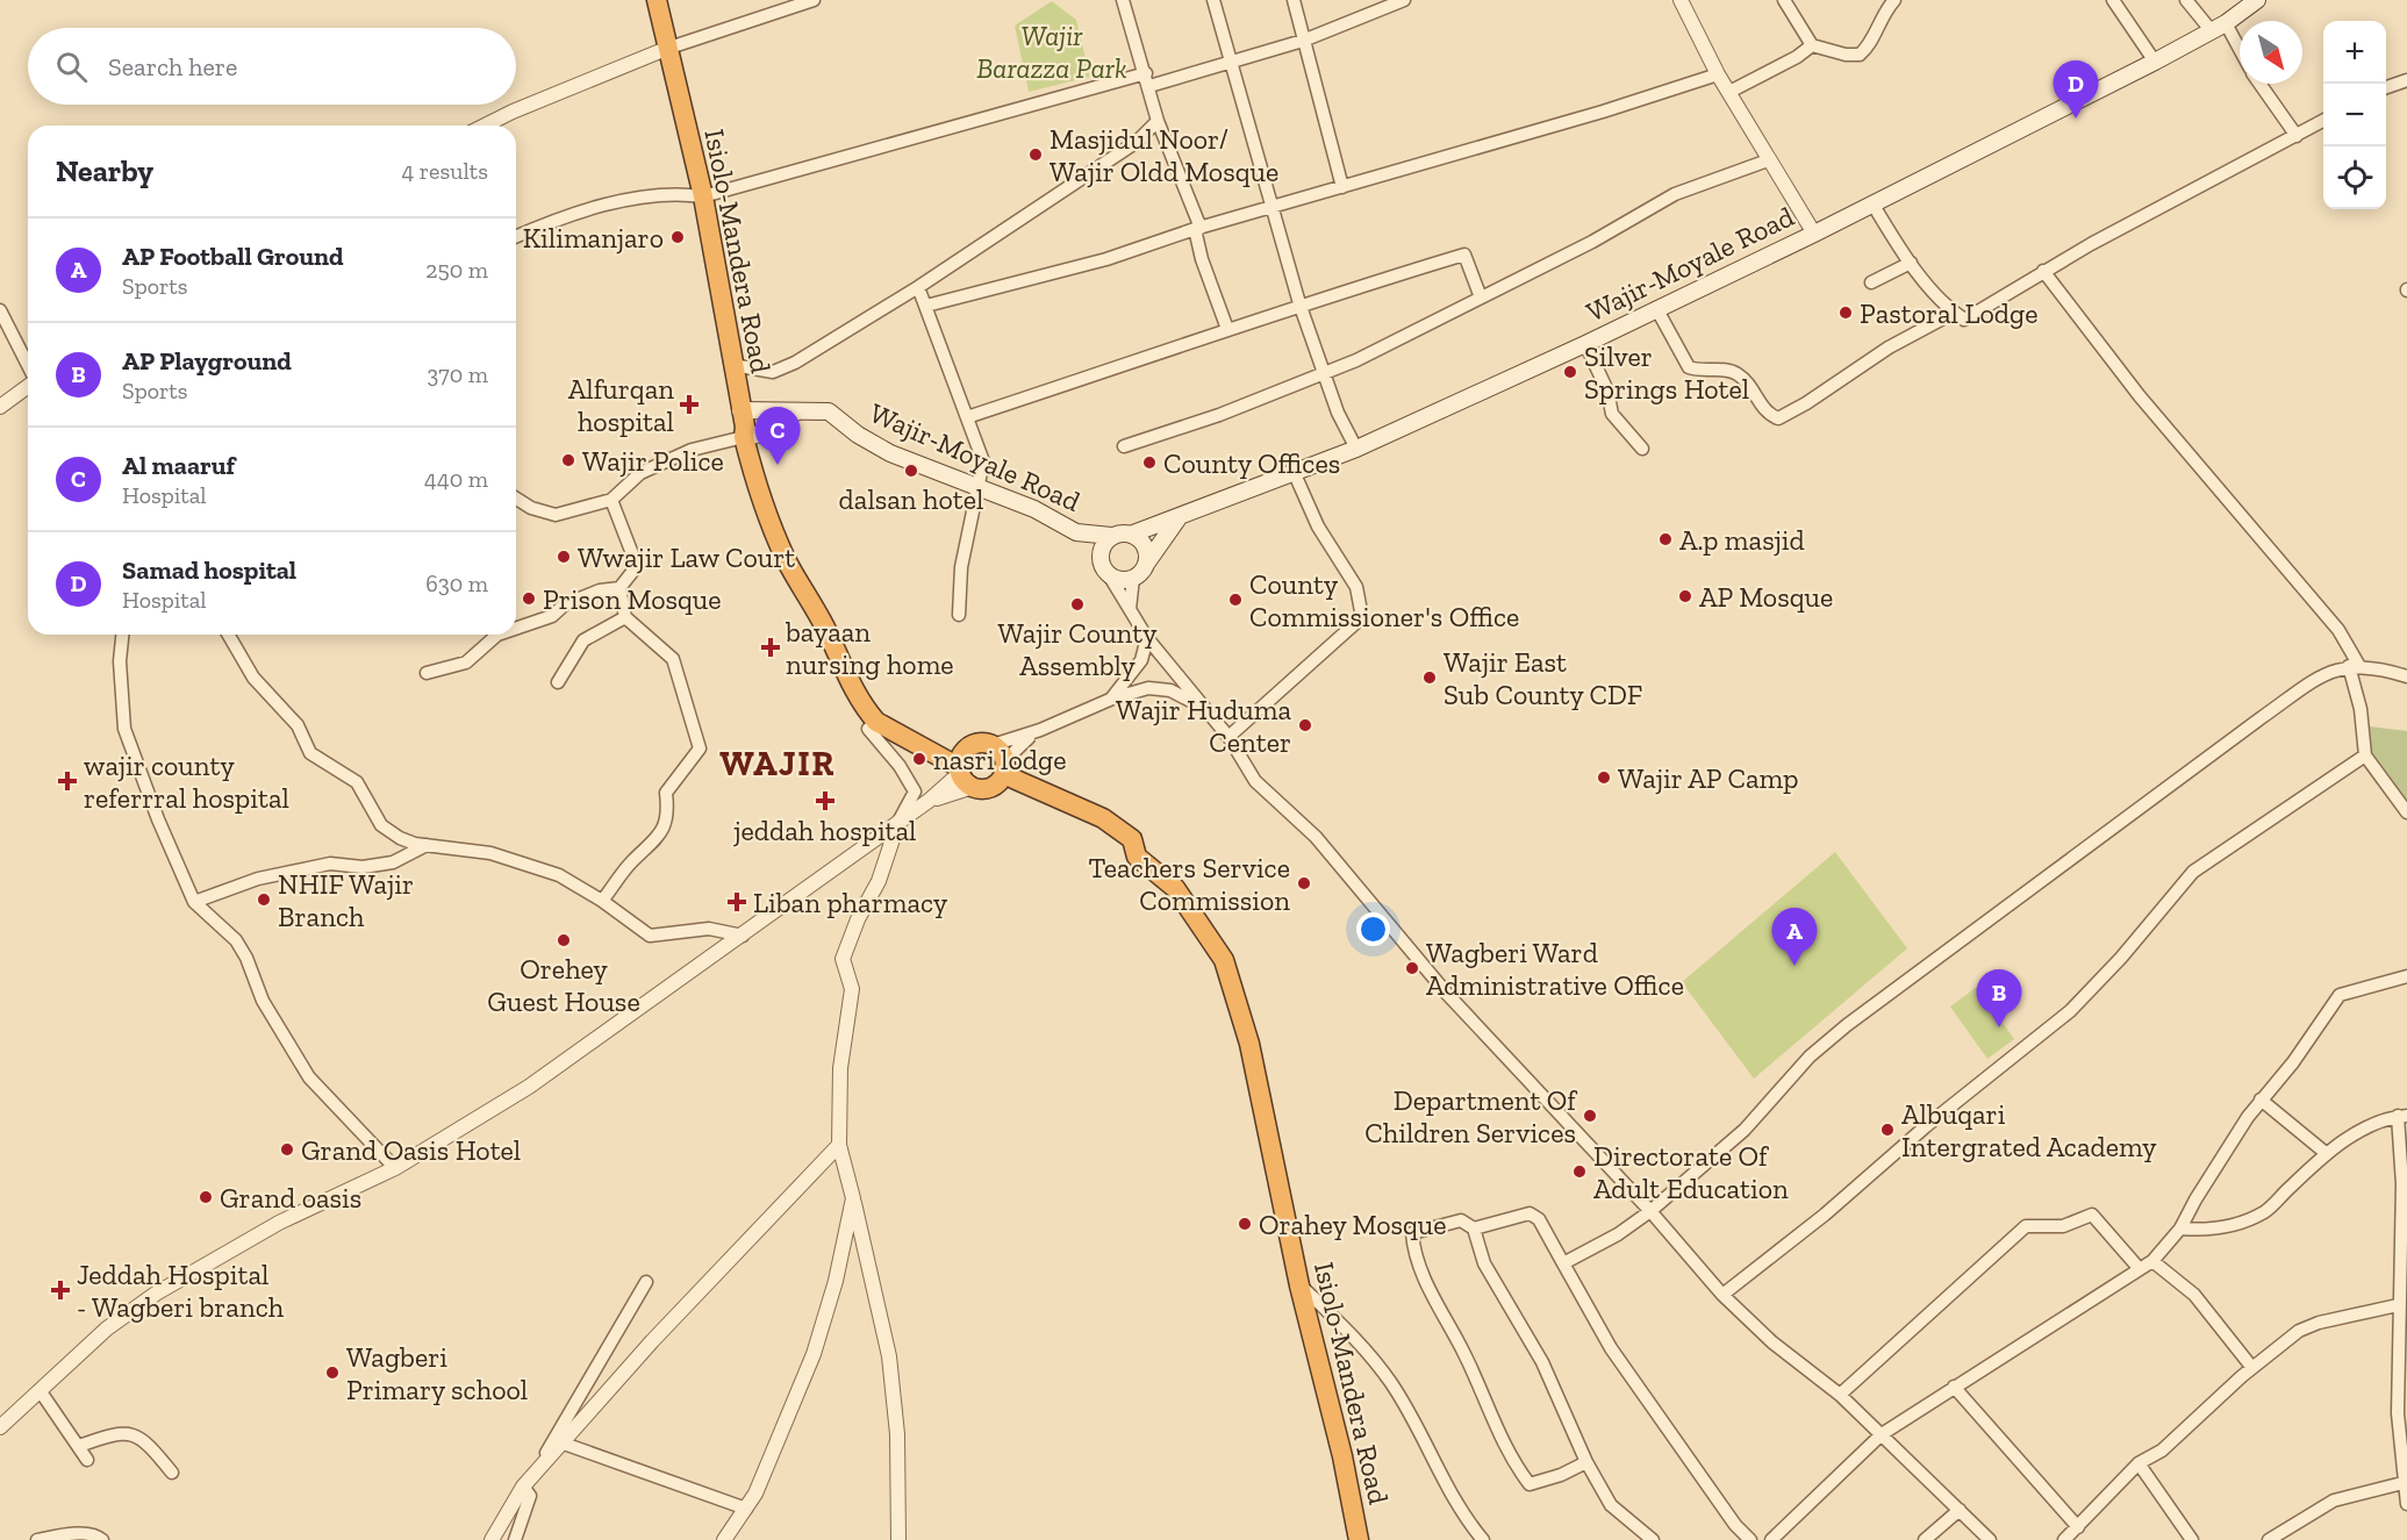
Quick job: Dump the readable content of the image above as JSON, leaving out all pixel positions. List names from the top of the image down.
{
  "streets": {
    "highway": ["Isiolo-Mandera Road"],
    "main road": ["Wajir-Moyale Road"]
  },
  "crossings": [
    ["Isiolo-Mandera Road", "Wajir-Moyale Road"]
  ],
  "districts": ["WAJIR"],
  "parks": ["Wajir Barazza Park"],
  "places": {
    "other": [
      "Masjidul Noor/ Wajir Oldd Mosque",
      "Kilimanjaro",
      "Pastoral Lodge",
      "Silver Springs Hotel",
      "Wajir Police",
      "County Offices",
      "dalsan hotel",
      "A.p masjid",
      "Wwajir Law Court",
      "AP Mosque",
      "Prison Mosque",
      "County Commissioner's Office",
      "Wajir County Assembly",
      "Wajir East Sub County CDF",
      "Wajir Huduma Center",
      "nasri lodge",
      "Wajir AP Camp",
      "Teachers Service Commission",
      "NHIF Wajir Branch",
      "Orehey Guest House",
      "Wagberi Ward Administrative Office",
      "Department Of Children Services",
      "Albuqari Intergrated Academy",
      "Grand Oasis Hotel",
      "Directorate Of Adult Education",
      "Grand oasis",
      "Orahey Mosque",
      "Wagberi Primary school"
    ],
    "health": [
      "Alfurqan hospital",
      "bayaan nursing home",
      "wajir county referrral hospital",
      "jeddah hospital",
      "Liban pharmacy",
      "Jeddah Hospital - Wagberi branch"
    ]
  },
  "north": "bottom right",
  "page": {
    "map_buttons": ["+", "−"],
    "search": "Search here",
    "pins": [
      "D",
      "C",
      "A",
      "B"
    ],
    "heading": ["Nearby", "4 results"],
    "list": [
      {
        "mark": "A",
        "name": "AP Football Ground",
        "note": "Sports",
        "value": "250 m"
      },
      {
        "mark": "B",
        "name": "AP Playground",
        "note": "Sports",
        "value": "370 m"
      },
      {
        "mark": "C",
        "name": "Al maaruf",
        "note": "Hospital",
        "value": "440 m"
      },
      {
        "mark": "D",
        "name": "Samad hospital",
        "note": "Hospital",
        "value": "630 m"
      }
    ]
  }
}
